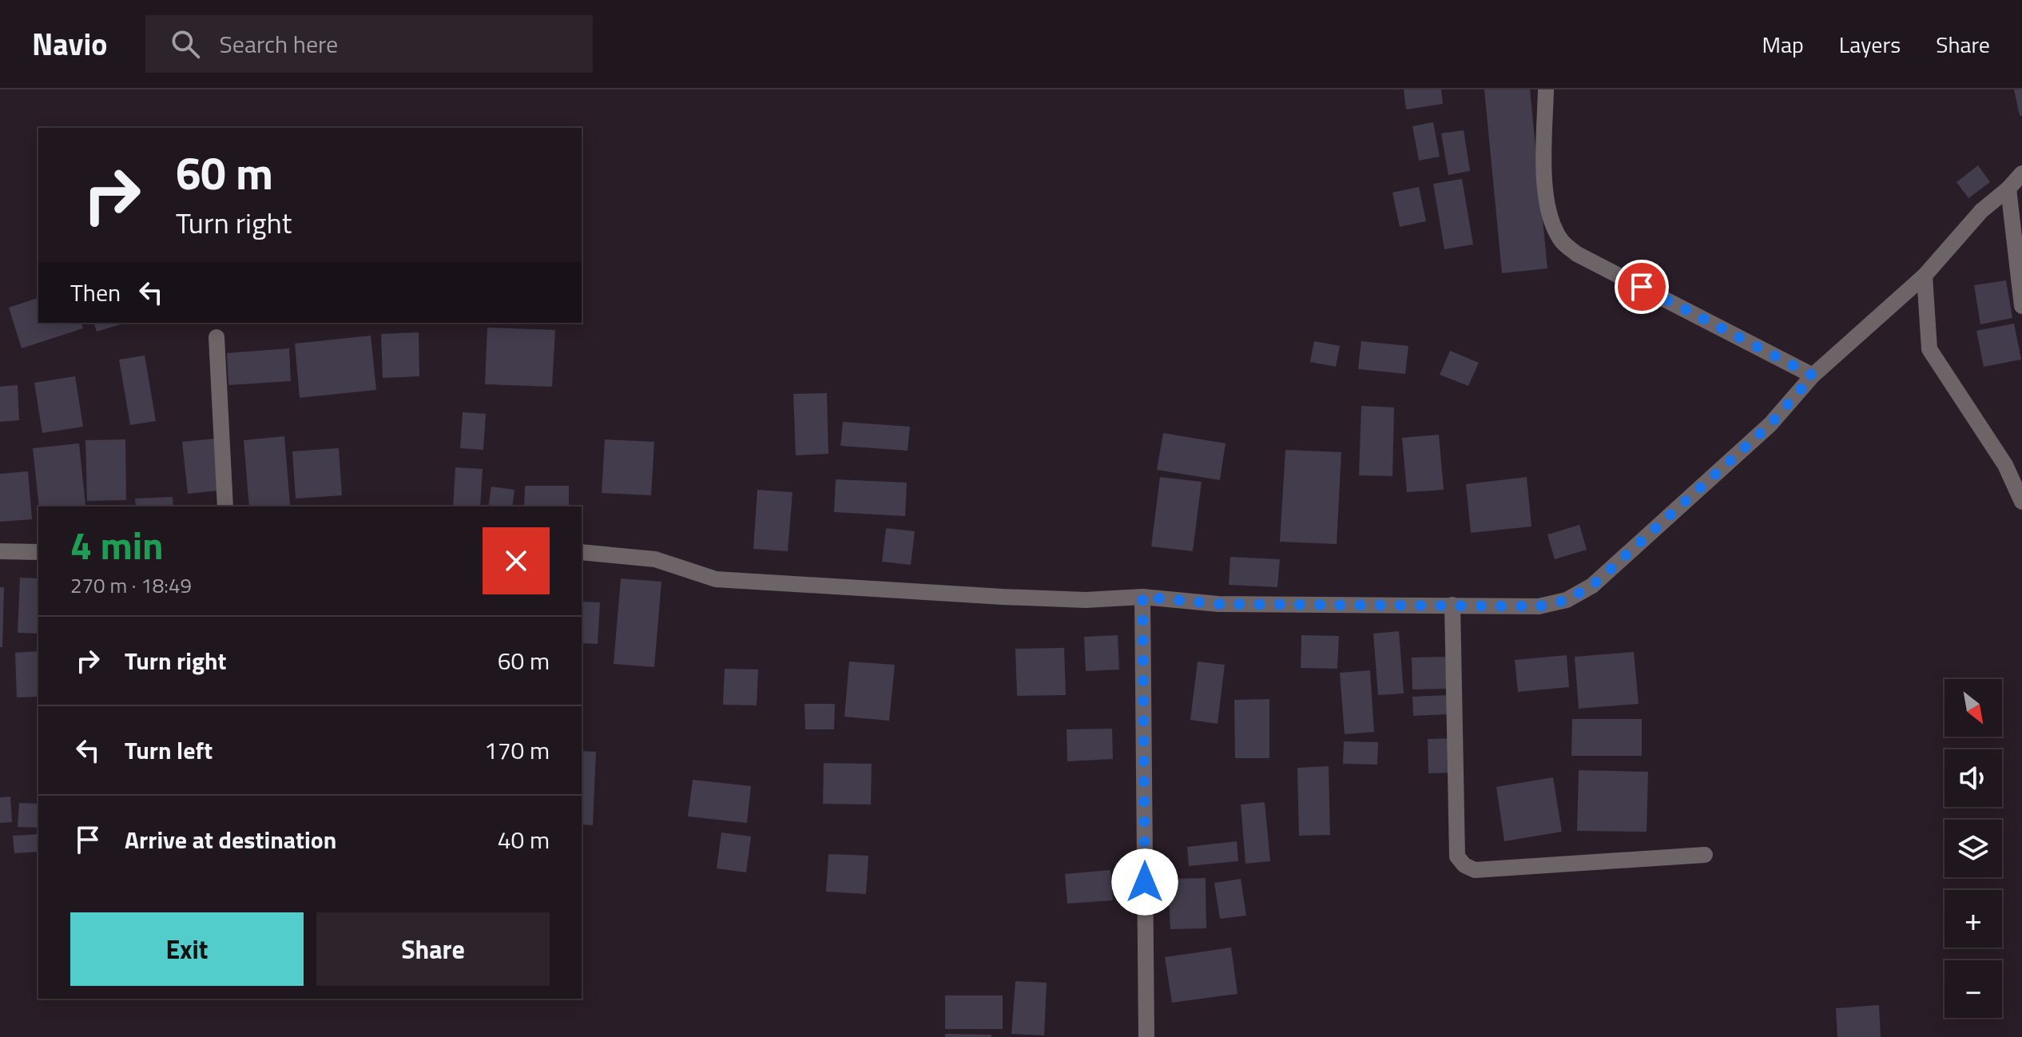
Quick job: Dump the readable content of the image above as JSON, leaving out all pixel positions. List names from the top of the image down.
{
  "north": "bottom right",
  "page": {
    "header": "Navio",
    "search": "Search here",
    "nav": ["Map", "Layers", "Share"],
    "turn": ["60 m", "Turn right"],
    "then": "Then",
    "heading": ["4 min", "270 m · 18:49"],
    "list": [
      {
        "name": "Turn right",
        "value": "60 m"
      },
      {
        "name": "Turn left",
        "value": "170 m"
      },
      {
        "name": "Arrive at destination",
        "value": "40 m"
      }
    ],
    "map_buttons": ["+", "−"],
    "buttons": ["Exit", "Share"]
  }
}
